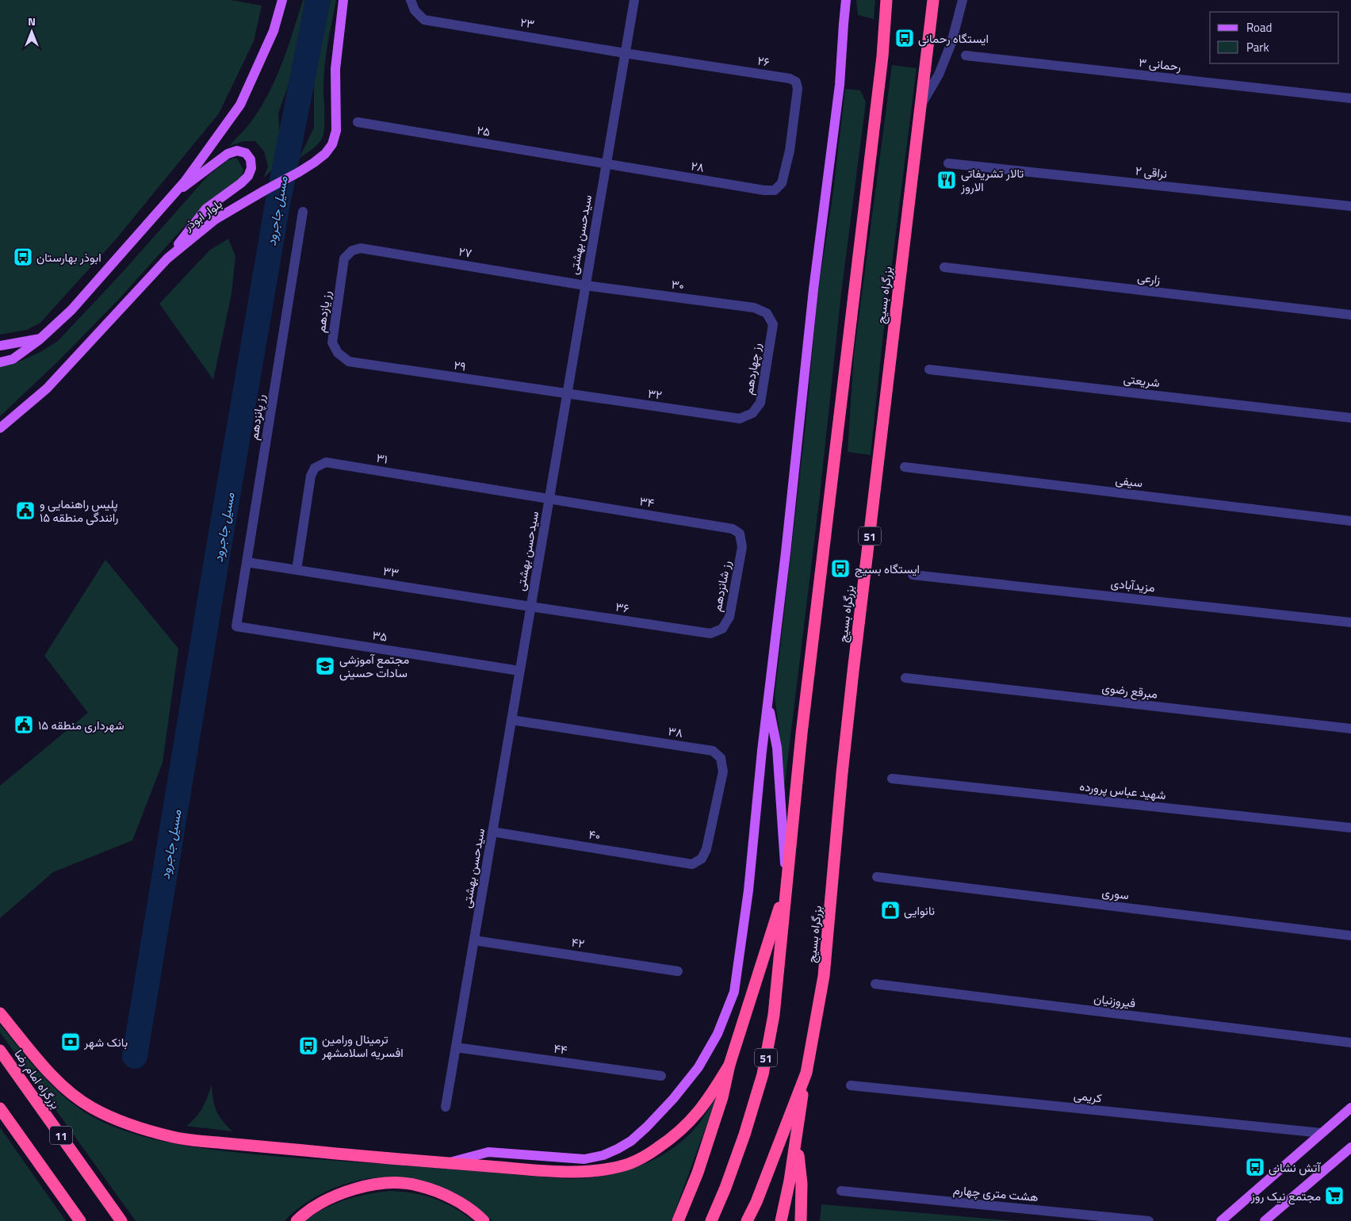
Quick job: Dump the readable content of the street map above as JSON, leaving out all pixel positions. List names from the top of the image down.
{
  "streets": {
    "highway": [
      "بزرگراه بسیج",
      "51",
      "بزرگراه امام رضا",
      "11"
    ],
    "main road": ["بلوار ابوذر"],
    "street": [
      "۲۳",
      "۲۶",
      "رحمانی ۳",
      "۲۵",
      "۲۸",
      "نراقی ۲",
      "سیدحسن بهشتی",
      "۲۷",
      "زارعی",
      "۳۰",
      "رز یازدهم",
      "۲۹",
      "رز چهاردهم",
      "شریعتی",
      "۳۲",
      "رز پانزدهم",
      "۳۱",
      "سیفی",
      "۳۴",
      "۳۳",
      "مزیدآبادی",
      "رز شانزدهم",
      "۳۶",
      "۳۵",
      "مبرقع رضوی",
      "۳۸",
      "شهید عباس پرورده",
      "۴۰",
      "سوری",
      "۴۲",
      "فیروزنیان",
      "۴۴",
      "کریمی",
      "هشت متری چهارم"
    ]
  },
  "crossings": [
    ["۲۳", "۲۶"],
    ["۲۳", "سیدحسن بهشتی"],
    ["۲۶", "۲۸"],
    ["۲۶", "سیدحسن بهشتی"],
    ["۲۵", "۲۸"],
    ["۲۵", "سیدحسن بهشتی"],
    ["۲۸", "سیدحسن بهشتی"],
    ["سیدحسن بهشتی", "۲۷"],
    ["سیدحسن بهشتی", "۳۰"],
    ["سیدحسن بهشتی", "۲۹"],
    ["سیدحسن بهشتی", "۳۲"],
    ["سیدحسن بهشتی", "۳۱"],
    ["سیدحسن بهشتی", "۳۴"],
    ["سیدحسن بهشتی", "۳۳"],
    ["سیدحسن بهشتی", "۳۶"],
    ["سیدحسن بهشتی", "۳۵"],
    ["سیدحسن بهشتی", "۳۸"],
    ["سیدحسن بهشتی", "۴۰"],
    ["سیدحسن بهشتی", "۴۲"],
    ["سیدحسن بهشتی", "۴۴"],
    ["۲۷", "۳۰"],
    ["۲۷", "رز یازدهم"],
    ["۳۰", "رز چهاردهم"],
    ["رز یازدهم", "۲۹"],
    ["۲۹", "۳۲"],
    ["رز چهاردهم", "۳۲"],
    ["رز پانزدهم", "۳۳"],
    ["رز پانزدهم", "۳۵"],
    ["۳۱", "۳۴"],
    ["۳۱", "۳۳"],
    ["۳۴", "رز شانزدهم"],
    ["۳۳", "۳۶"],
    ["رز شانزدهم", "۳۶"],
    ["۳۸", "۴۰"]
  ],
  "water": ["مسیل جاجرود"],
  "places": {
    "bus stop": [
      "ایستگاه رحمانی",
      "ابوذر بهارستان",
      "ایستگاه بسیج",
      "ترمینال ورامین افسریه اسلامشهر",
      "آتش نشانی"
    ],
    "restaurant": ["تالار تشریفاتی الاروز"],
    "public building": ["پلیس راهنمایی و رانندگی منطقه ۱۵", "شهرداری منطقه ۱۵"],
    "school or university": ["مجتمع آموزشی سادات حسینی"],
    "shop": ["نانوایی"],
    "bank": ["بانک شهر"],
    "supermarket": ["مجتمع نیک‌ روز"]
  },
  "legend": ["Road", "Park"],
  "north": "top"
}
